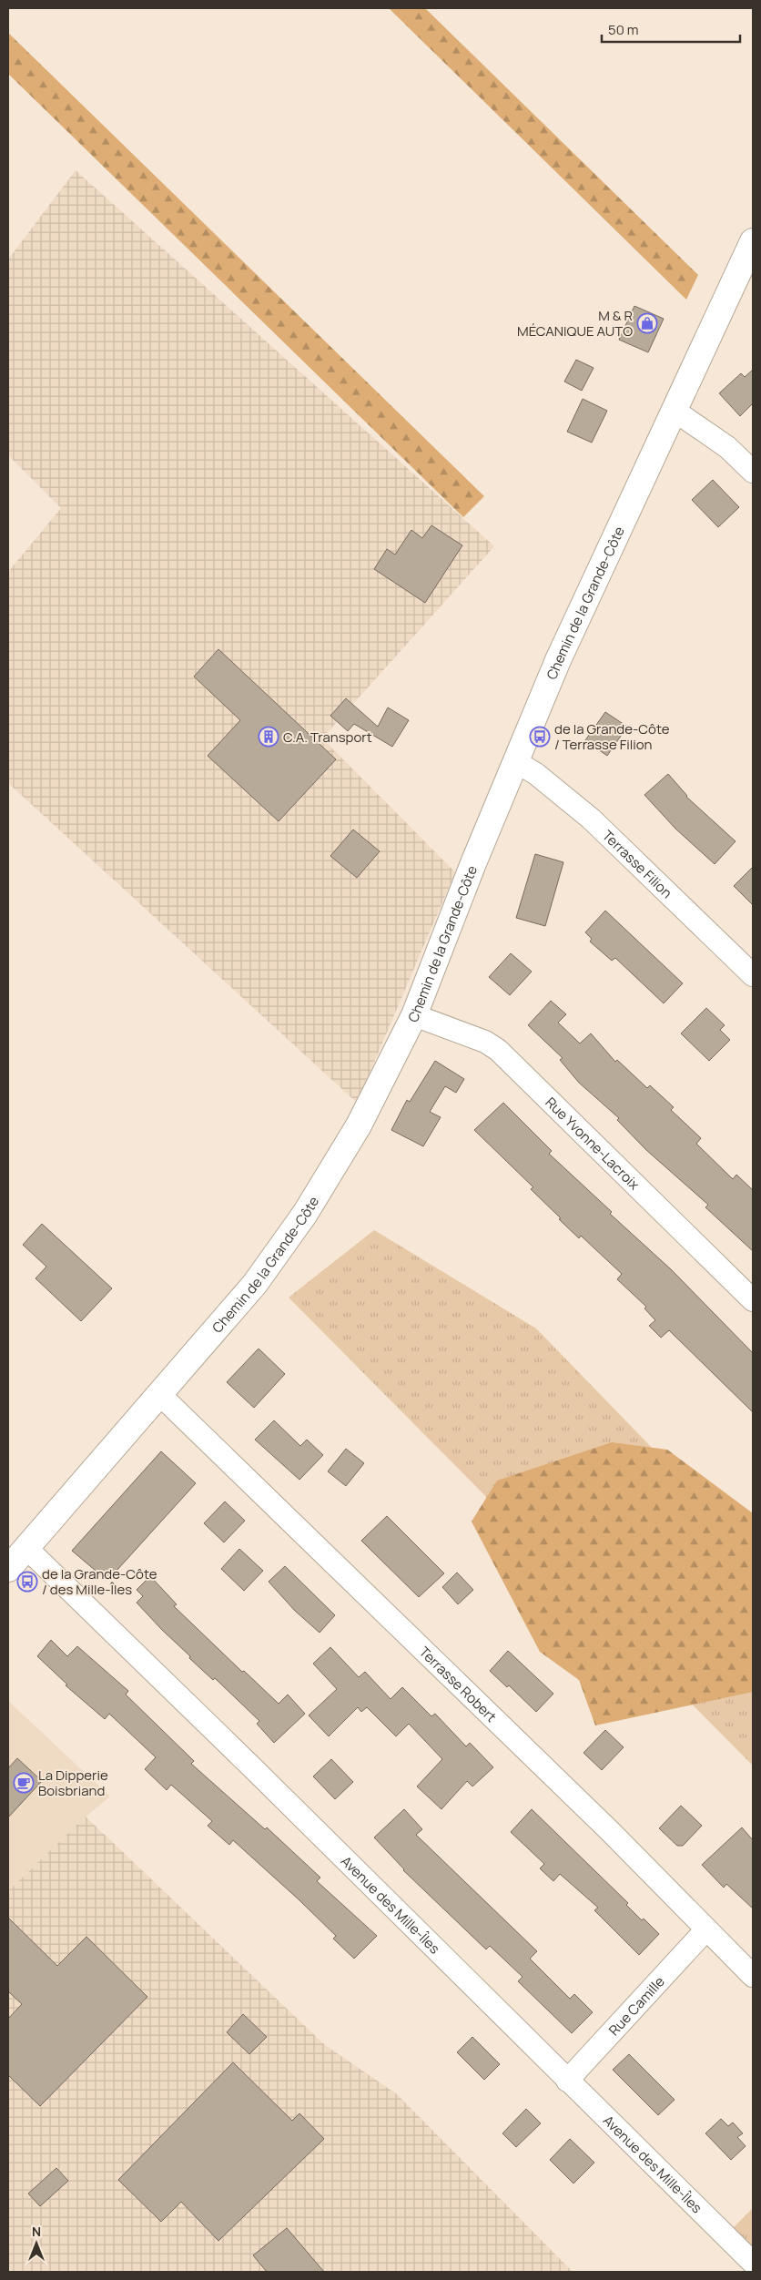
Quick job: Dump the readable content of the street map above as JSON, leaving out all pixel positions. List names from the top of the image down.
{
  "streets": {
    "main road": ["Chemin de la Grande-Côte"],
    "street": [
      "Terrasse Filion",
      "Rue Yvonne-Lacroix",
      "Terrasse Robert",
      "Avenue des Mille-Îles",
      "Rue Camille"
    ]
  },
  "crossings": [
    ["Chemin de la Grande-Côte", "Terrasse Filion"],
    ["Chemin de la Grande-Côte", "Rue Yvonne-Lacroix"],
    ["Chemin de la Grande-Côte", "Terrasse Robert"],
    ["Chemin de la Grande-Côte", "Avenue des Mille-Îles"],
    ["Terrasse Robert", "Rue Camille"],
    ["Avenue des Mille-Îles", "Rue Camille"]
  ],
  "places": {
    "shop": ["M & R MÉCANIQUE AUTO"],
    "building": ["C.A. Transport"],
    "bus stop": ["de la Grande-Côte / Terrasse Filion", "de la Grande-Côte / des Mille-Îles"],
    "cafe": ["La Dipperie Boisbriand"]
  },
  "scale_bar": "50 m",
  "north": "top"
}
